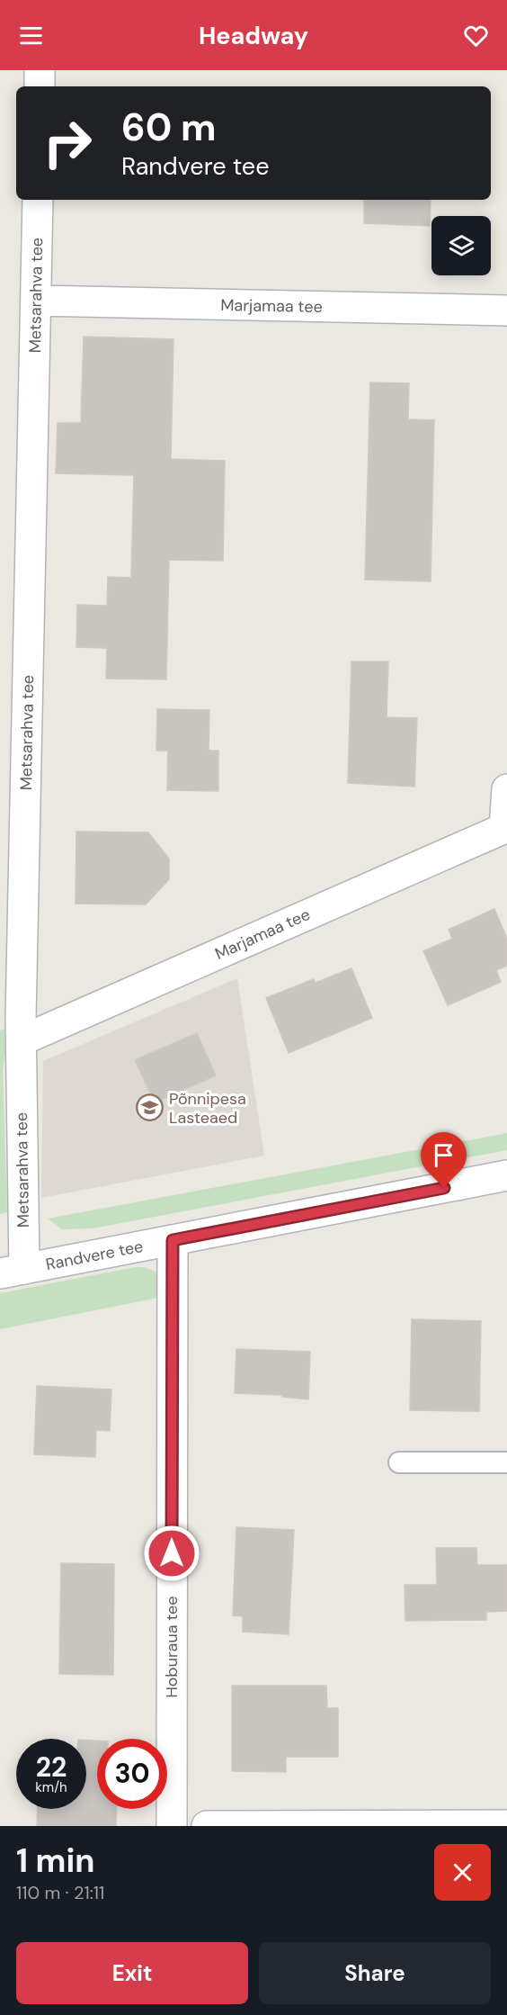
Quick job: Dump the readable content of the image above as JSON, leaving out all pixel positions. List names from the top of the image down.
{
  "streets": {
    "street": [
      "Metsarahva tee",
      "Marjamaa tee",
      "Randvere tee",
      "Hoburaua tee"
    ]
  },
  "crossings": [
    ["Metsarahva tee", "Marjamaa tee"],
    ["Metsarahva tee", "Randvere tee"],
    ["Randvere tee", "Hoburaua tee"]
  ],
  "places": {
    "school or university": ["Põnnipesa Lasteaed"]
  },
  "page": {
    "header": "Headway",
    "turn": ["60 m", "Randvere tee"],
    "speed": "22 km/h",
    "limit": "30",
    "heading": ["1 min", "110 m · 21:11"],
    "buttons": ["Exit", "Share"]
  }
}
